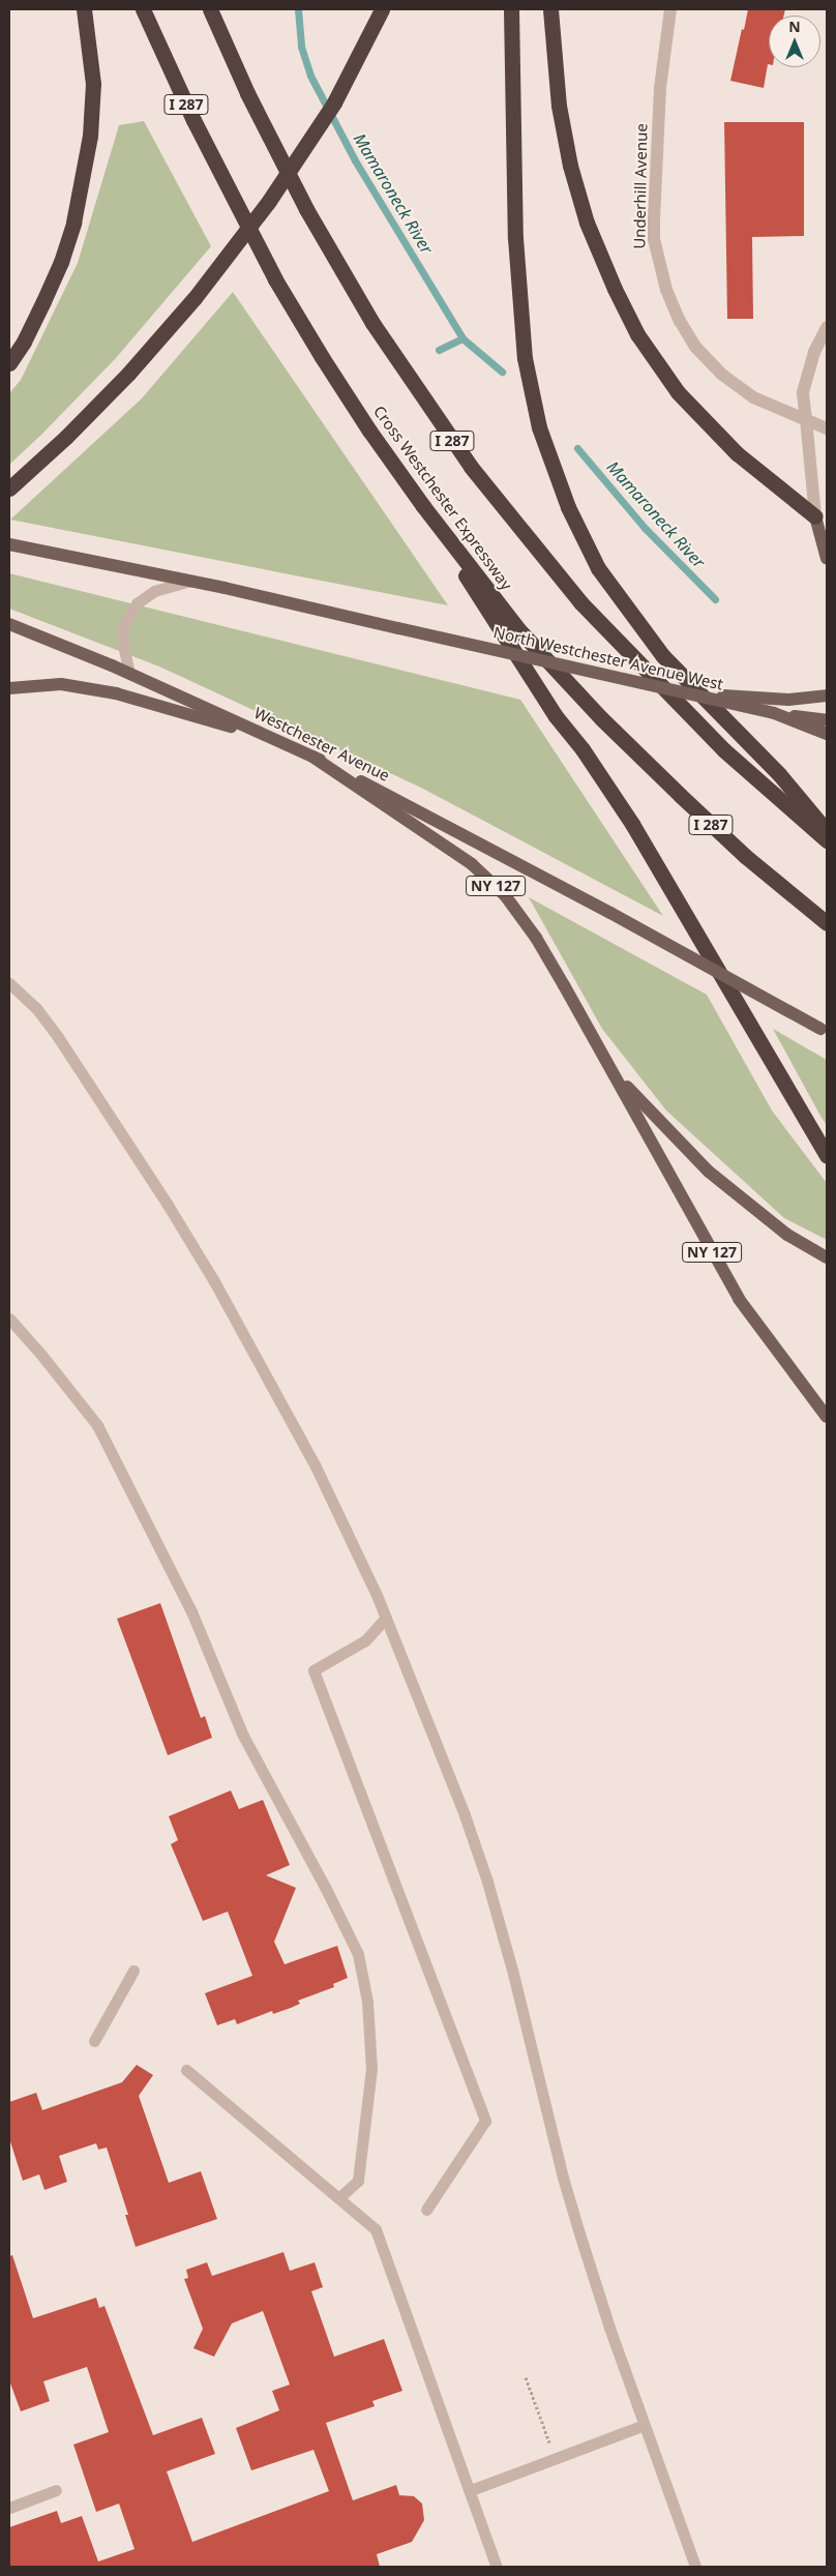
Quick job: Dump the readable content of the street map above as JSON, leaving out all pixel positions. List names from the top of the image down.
{
  "streets": {
    "highway": ["I 287", "Cross Westchester Expressway"],
    "main road": ["North Westchester Avenue West", "Westchester Avenue", "NY 127"],
    "street": ["Underhill Avenue"]
  },
  "crossings": [
    ["Westchester Avenue", "NY 127"]
  ],
  "water": ["Mamaroneck River"],
  "north": "top"
}
